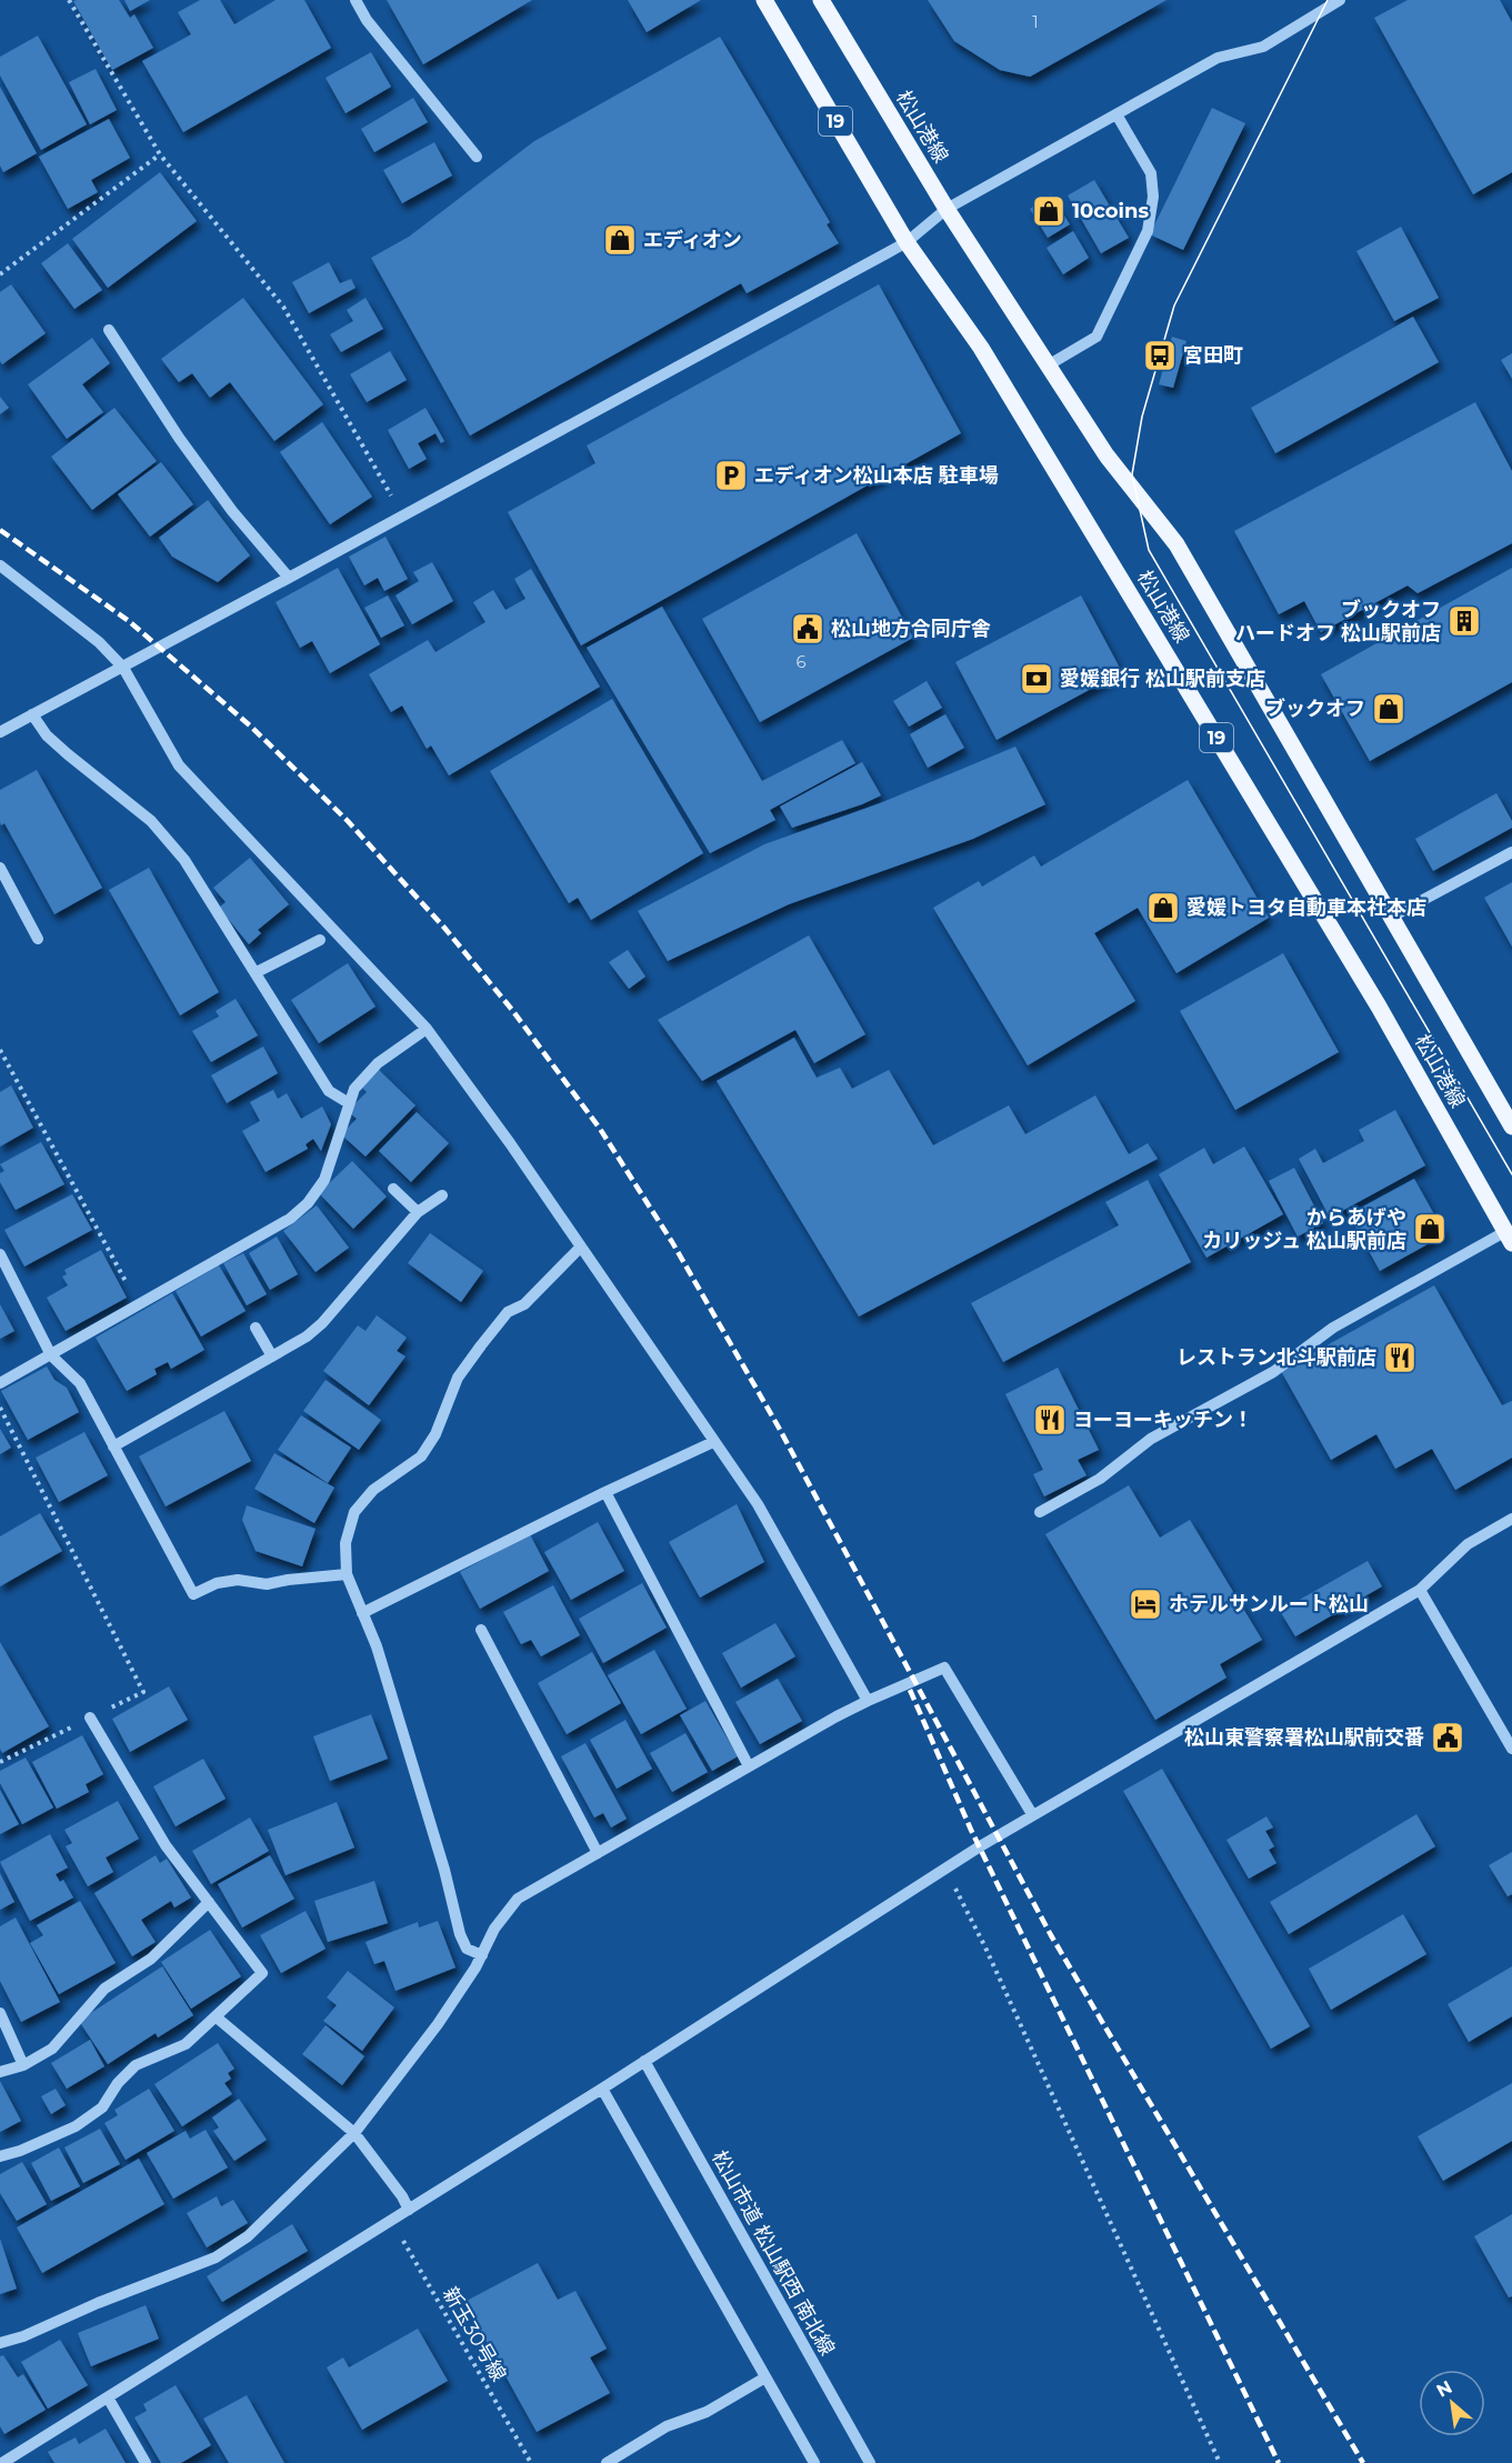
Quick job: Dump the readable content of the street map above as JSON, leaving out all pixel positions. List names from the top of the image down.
{
  "streets": {
    "main road": ["19", "松山港線"],
    "street": ["松山市道 松山駅西 南北線"],
    "path": ["新玉30号線"]
  },
  "places": {
    "shop": [
      "10coins",
      "エディオン",
      "ブックオフ",
      "愛媛トヨタ自動車本社本店",
      "からあげや カリッジュ 松山駅前店"
    ],
    "bus stop": ["宮田町"],
    "parking": ["エディオン松山本店 駐車場"],
    "building": ["ブックオフ ハードオフ 松山駅前店"],
    "public building": ["松山地方合同庁舎", "松山東警察署松山駅前交番"],
    "bank": ["愛媛銀行 松山駅前支店"],
    "restaurant": ["レストラン北斗駅前店", "ヨーヨーキッチン！"],
    "hotel": ["ホテルサンルート松山"]
  },
  "house_numbers": ["1", "6"],
  "north": "top left"
}
